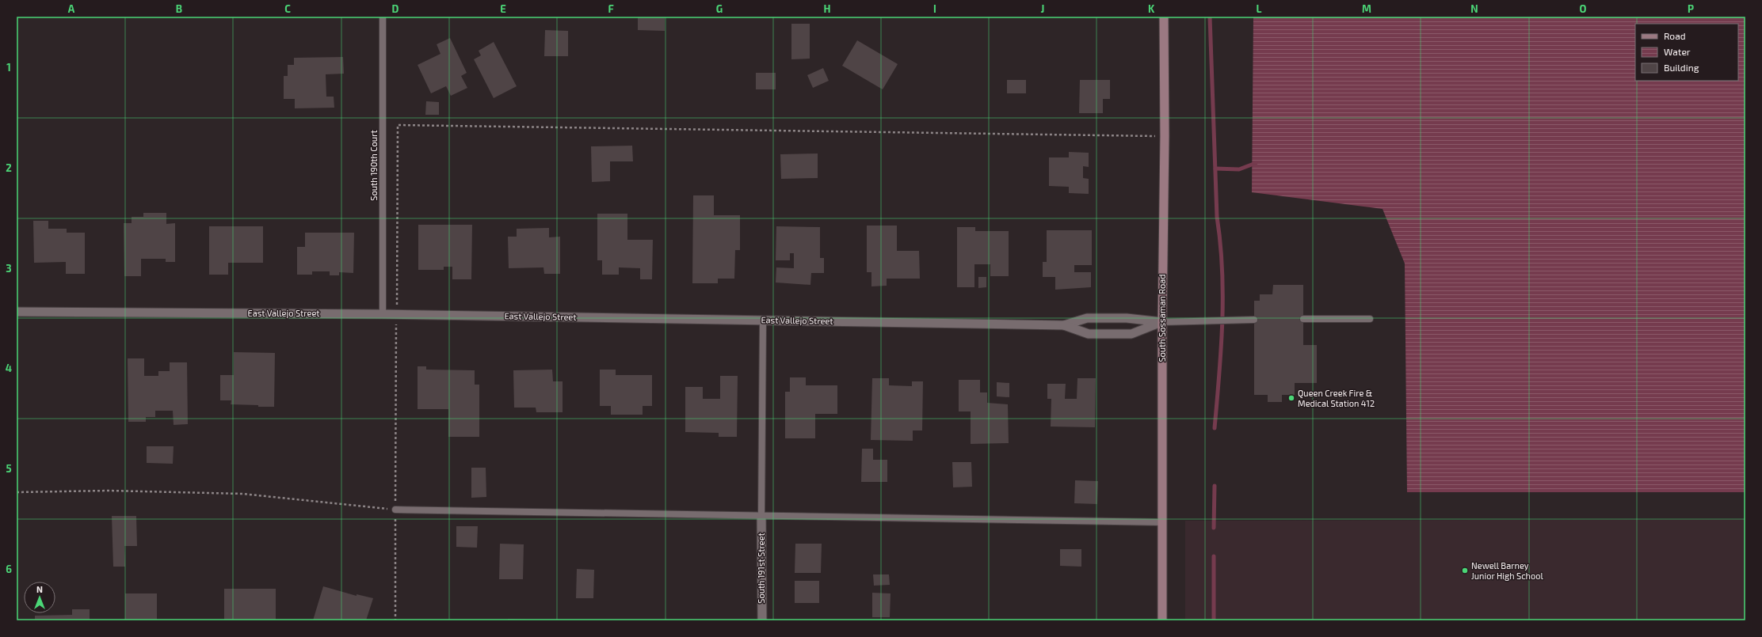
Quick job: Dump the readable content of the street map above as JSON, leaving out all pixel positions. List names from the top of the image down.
{
  "streets": {
    "main road": ["South Sossaman Road"],
    "street": ["East Vallejo Street", "South 191st Street"],
    "lane": ["South 190th Court"]
  },
  "crossings": [
    ["South 190th Court", "East Vallejo Street"],
    ["East Vallejo Street", "South Sossaman Road"]
  ],
  "places": ["Queen Creek Fire & Medical Station 412", "Newell Barney Junior High School"],
  "legend": ["Road", "Water", "Building"],
  "north": "top",
  "grid": {
    "columns": [
      "A",
      "B",
      "C",
      "D",
      "E",
      "F",
      "G",
      "H",
      "I",
      "J",
      "K",
      "L",
      "M",
      "N",
      "O",
      "P"
    ],
    "rows": [
      "1",
      "2",
      "3",
      "4",
      "5",
      "6"
    ]
  }
}
